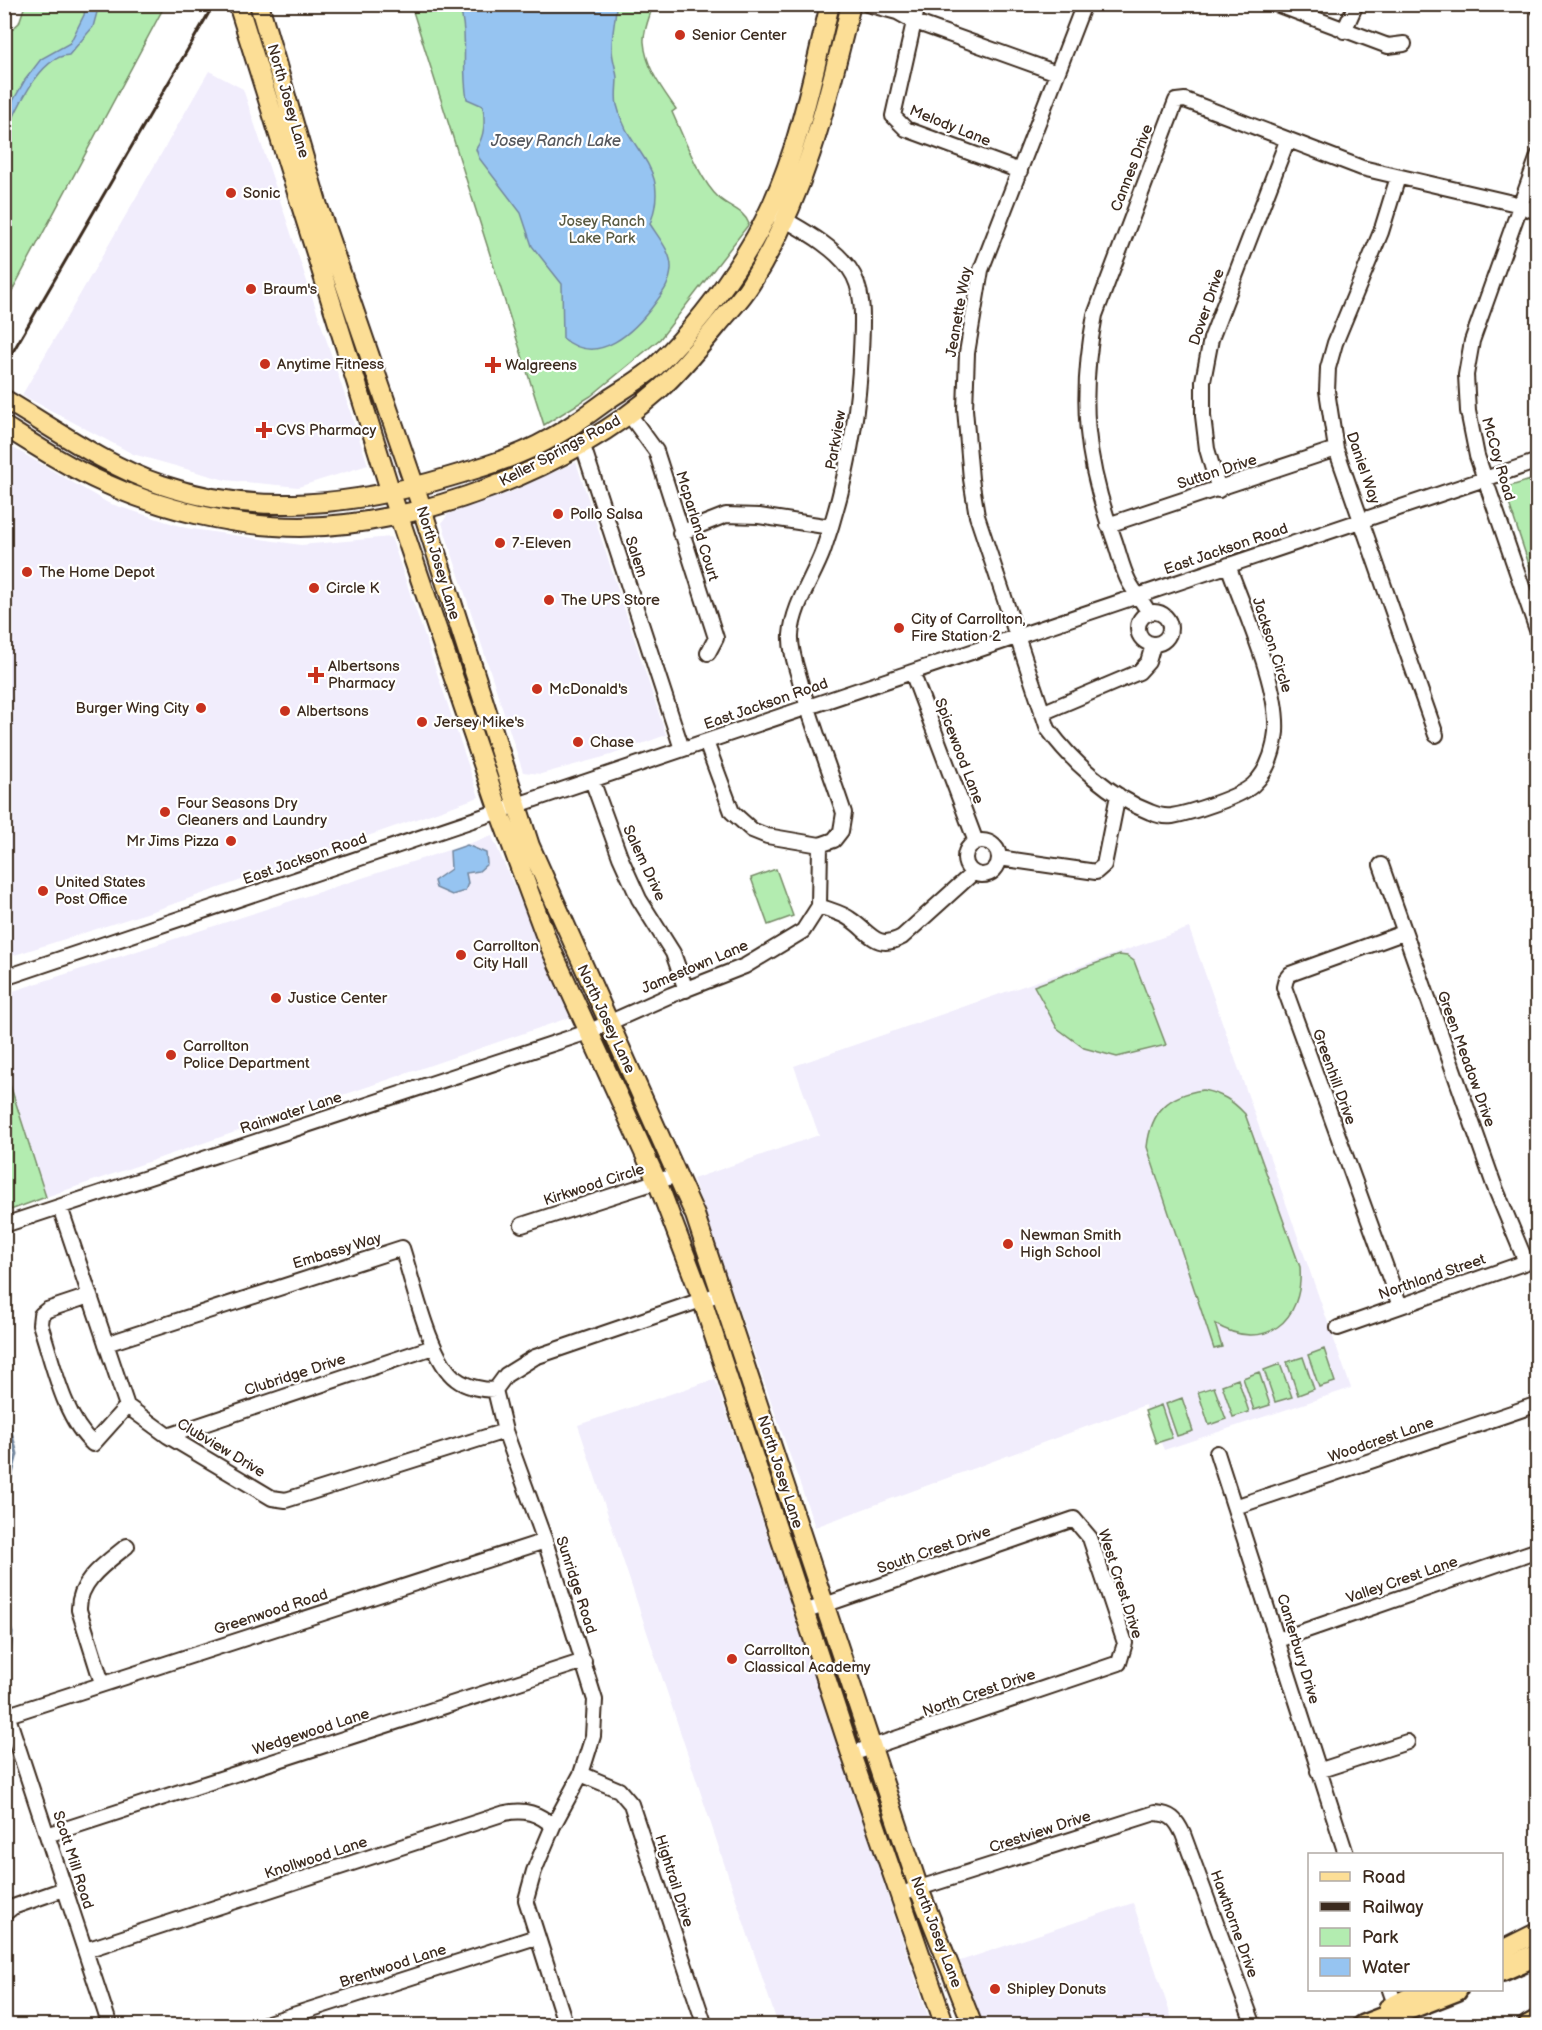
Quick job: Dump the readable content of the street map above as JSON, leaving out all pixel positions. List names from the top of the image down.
{
  "streets": {
    "main road": ["North Josey Lane", "Keller Springs Road"],
    "street": [
      "Melody Lane",
      "Cannes Drive",
      "Dover Drive",
      "Jeanette Way",
      "Parkview",
      "McCoy Road",
      "Daniel Way",
      "Sutton Drive",
      "Mcparland Court",
      "East Jackson Road",
      "Salem",
      "Jackson Circle",
      "Spicewood Lane",
      "Salem Drive",
      "Jamestown Lane",
      "Green Meadow Drive",
      "Greenhill Drive",
      "Rainwater Lane",
      "Kirkwood Circle",
      "Embassy Way",
      "Northland Street",
      "Clubridge Drive",
      "Woodcrest Lane",
      "Clubview Drive",
      "South Crest Drive",
      "Valley Crest Lane",
      "West Crest Drive",
      "Sunridge Road",
      "Greenwood Road",
      "Canterbury Drive",
      "North Crest Drive",
      "Wedgewood Lane",
      "Crestview Drive",
      "Knollwood Lane",
      "Scott Mill Road",
      "Hightrail Drive",
      "Hawthorne Drive",
      "Brentwood Lane"
    ]
  },
  "crossings": [
    ["North Josey Lane", "Keller Springs Road"],
    ["North Josey Lane", "East Jackson Road"],
    ["North Josey Lane", "Jamestown Lane"],
    ["North Josey Lane", "Rainwater Lane"],
    ["North Josey Lane", "Kirkwood Circle"],
    ["North Josey Lane", "South Crest Drive"],
    ["North Josey Lane", "North Crest Drive"],
    ["North Josey Lane", "Crestview Drive"],
    ["Melody Lane", "Jeanette Way"],
    ["Cannes Drive", "Dover Drive"],
    ["Cannes Drive", "McCoy Road"],
    ["Cannes Drive", "Daniel Way"],
    ["Cannes Drive", "Sutton Drive"],
    ["Cannes Drive", "East Jackson Road"],
    ["Dover Drive", "Sutton Drive"],
    ["Jeanette Way", "East Jackson Road"],
    ["Jeanette Way", "Jackson Circle"],
    ["Parkview", "Keller Springs Road"],
    ["Parkview", "East Jackson Road"],
    ["Keller Springs Road", "Mcparland Court"],
    ["Keller Springs Road", "Salem"],
    ["McCoy Road", "East Jackson Road"],
    ["Daniel Way", "Sutton Drive"],
    ["Daniel Way", "East Jackson Road"],
    ["East Jackson Road", "Salem"],
    ["East Jackson Road", "Jackson Circle"],
    ["East Jackson Road", "Spicewood Lane"],
    ["East Jackson Road", "Salem Drive"],
    ["Salem Drive", "Jamestown Lane"],
    ["Jamestown Lane", "Rainwater Lane"],
    ["Green Meadow Drive", "Greenhill Drive"],
    ["Green Meadow Drive", "Northland Street"],
    ["Greenhill Drive", "Northland Street"],
    ["Embassy Way", "Clubridge Drive"],
    ["Embassy Way", "Sunridge Road"],
    ["Clubridge Drive", "Clubview Drive"],
    ["Woodcrest Lane", "Canterbury Drive"],
    ["Clubview Drive", "Sunridge Road"],
    ["South Crest Drive", "West Crest Drive"],
    ["Valley Crest Lane", "Canterbury Drive"],
    ["West Crest Drive", "North Crest Drive"],
    ["Sunridge Road", "Greenwood Road"],
    ["Sunridge Road", "Wedgewood Lane"],
    ["Sunridge Road", "Knollwood Lane"],
    ["Sunridge Road", "Hightrail Drive"],
    ["Sunridge Road", "Brentwood Lane"],
    ["Greenwood Road", "Scott Mill Road"],
    ["Wedgewood Lane", "Scott Mill Road"],
    ["Crestview Drive", "Hawthorne Drive"],
    ["Knollwood Lane", "Scott Mill Road"]
  ],
  "water": ["Josey Ranch Lake"],
  "parks": ["Josey Ranch Lake Park"],
  "places": {
    "other": [
      "Senior Center",
      "Sonic",
      "Braum's",
      "Anytime Fitness",
      "Pollo Salsa",
      "7-Eleven",
      "The Home Depot",
      "Circle K",
      "The UPS Store",
      "City of Carrollton, Fire Station 2",
      "McDonald's",
      "Burger Wing City",
      "Albertsons",
      "Jersey Mike's",
      "Chase",
      "Four Seasons Dry Cleaners and Laundry",
      "Mr Jims Pizza",
      "United States Post Office",
      "Carrollton City Hall",
      "Justice Center",
      "Carrollton Police Department",
      "Newman Smith High School",
      "Carrollton Classical Academy",
      "Shipley Donuts"
    ],
    "health": ["Walgreens", "CVS Pharmacy", "Albertsons Pharmacy"]
  },
  "legend": [
    "Road",
    "Railway",
    "Park",
    "Water"
  ]
}
